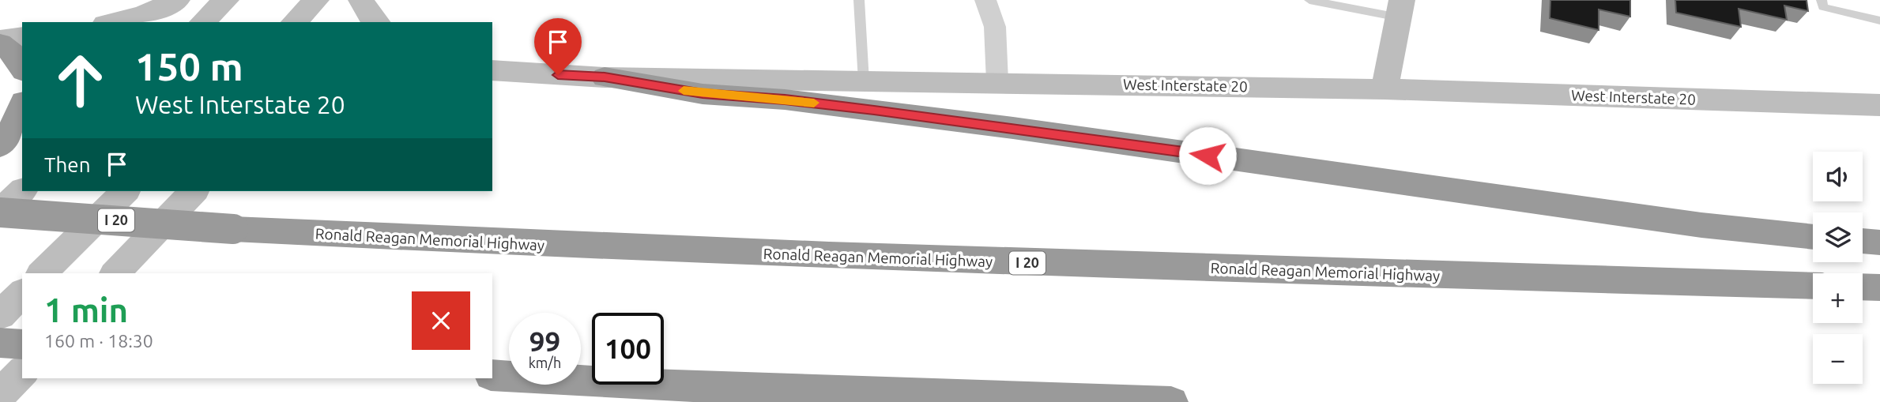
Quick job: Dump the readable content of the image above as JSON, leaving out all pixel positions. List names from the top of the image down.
{
  "streets": {
    "highway": ["I 20", "Ronald Reagan Memorial Highway"],
    "main road": ["West Interstate 20"]
  },
  "page": {
    "turn": ["150 m", "West Interstate 20"],
    "then": "Then",
    "map_buttons": ["+", "−"],
    "heading": ["1 min", "160 m · 18:30"],
    "speed": "99 km/h",
    "limit": "100"
  }
}
